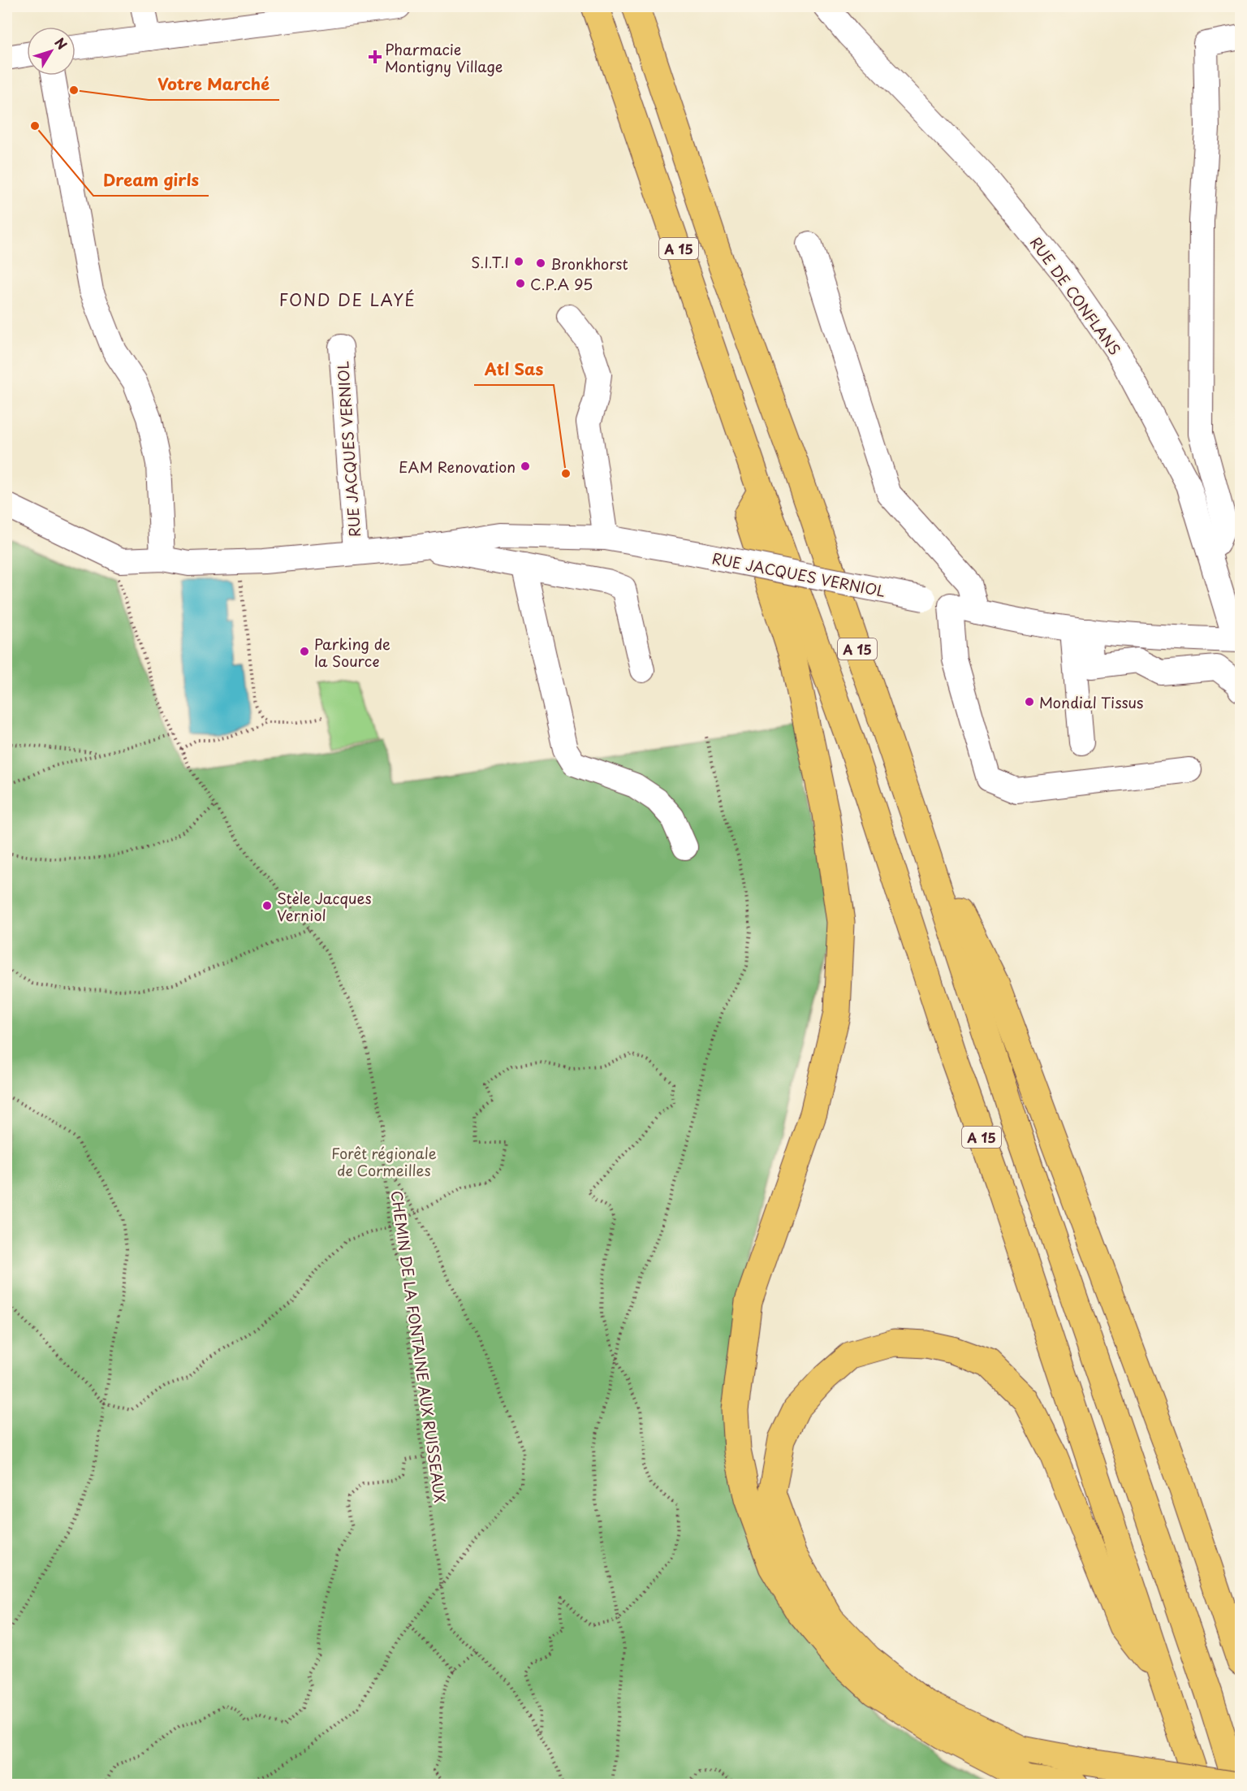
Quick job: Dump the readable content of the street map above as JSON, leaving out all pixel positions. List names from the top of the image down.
{
  "streets": {
    "highway": ["A 15"],
    "street": ["RUE DE CONFLANS", "RUE JACQUES VERNIOL"],
    "path": ["CHEMIN DE LA FONTAINE AUX RUISSEAUX"]
  },
  "crossings": [
    ["RUE DE CONFLANS", "RUE JACQUES VERNIOL"],
    ["RUE JACQUES VERNIOL", "CHEMIN DE LA FONTAINE AUX RUISSEAUX"]
  ],
  "districts": ["FOND DE LAYÉ"],
  "parks": ["Forêt régionale de Cormeilles"],
  "places": {
    "health": ["Pharmacie Montigny Village"],
    "other": [
      "Votre Marché",
      "Dream girls",
      "S.I.T.I",
      "Bronkhorst",
      "C.P.A 95",
      "EAM Renovation",
      "Atl Sas",
      "Parking de la Source",
      "Mondial Tissus",
      "Stèle Jacques Verniol"
    ]
  },
  "north": "top right"
}
